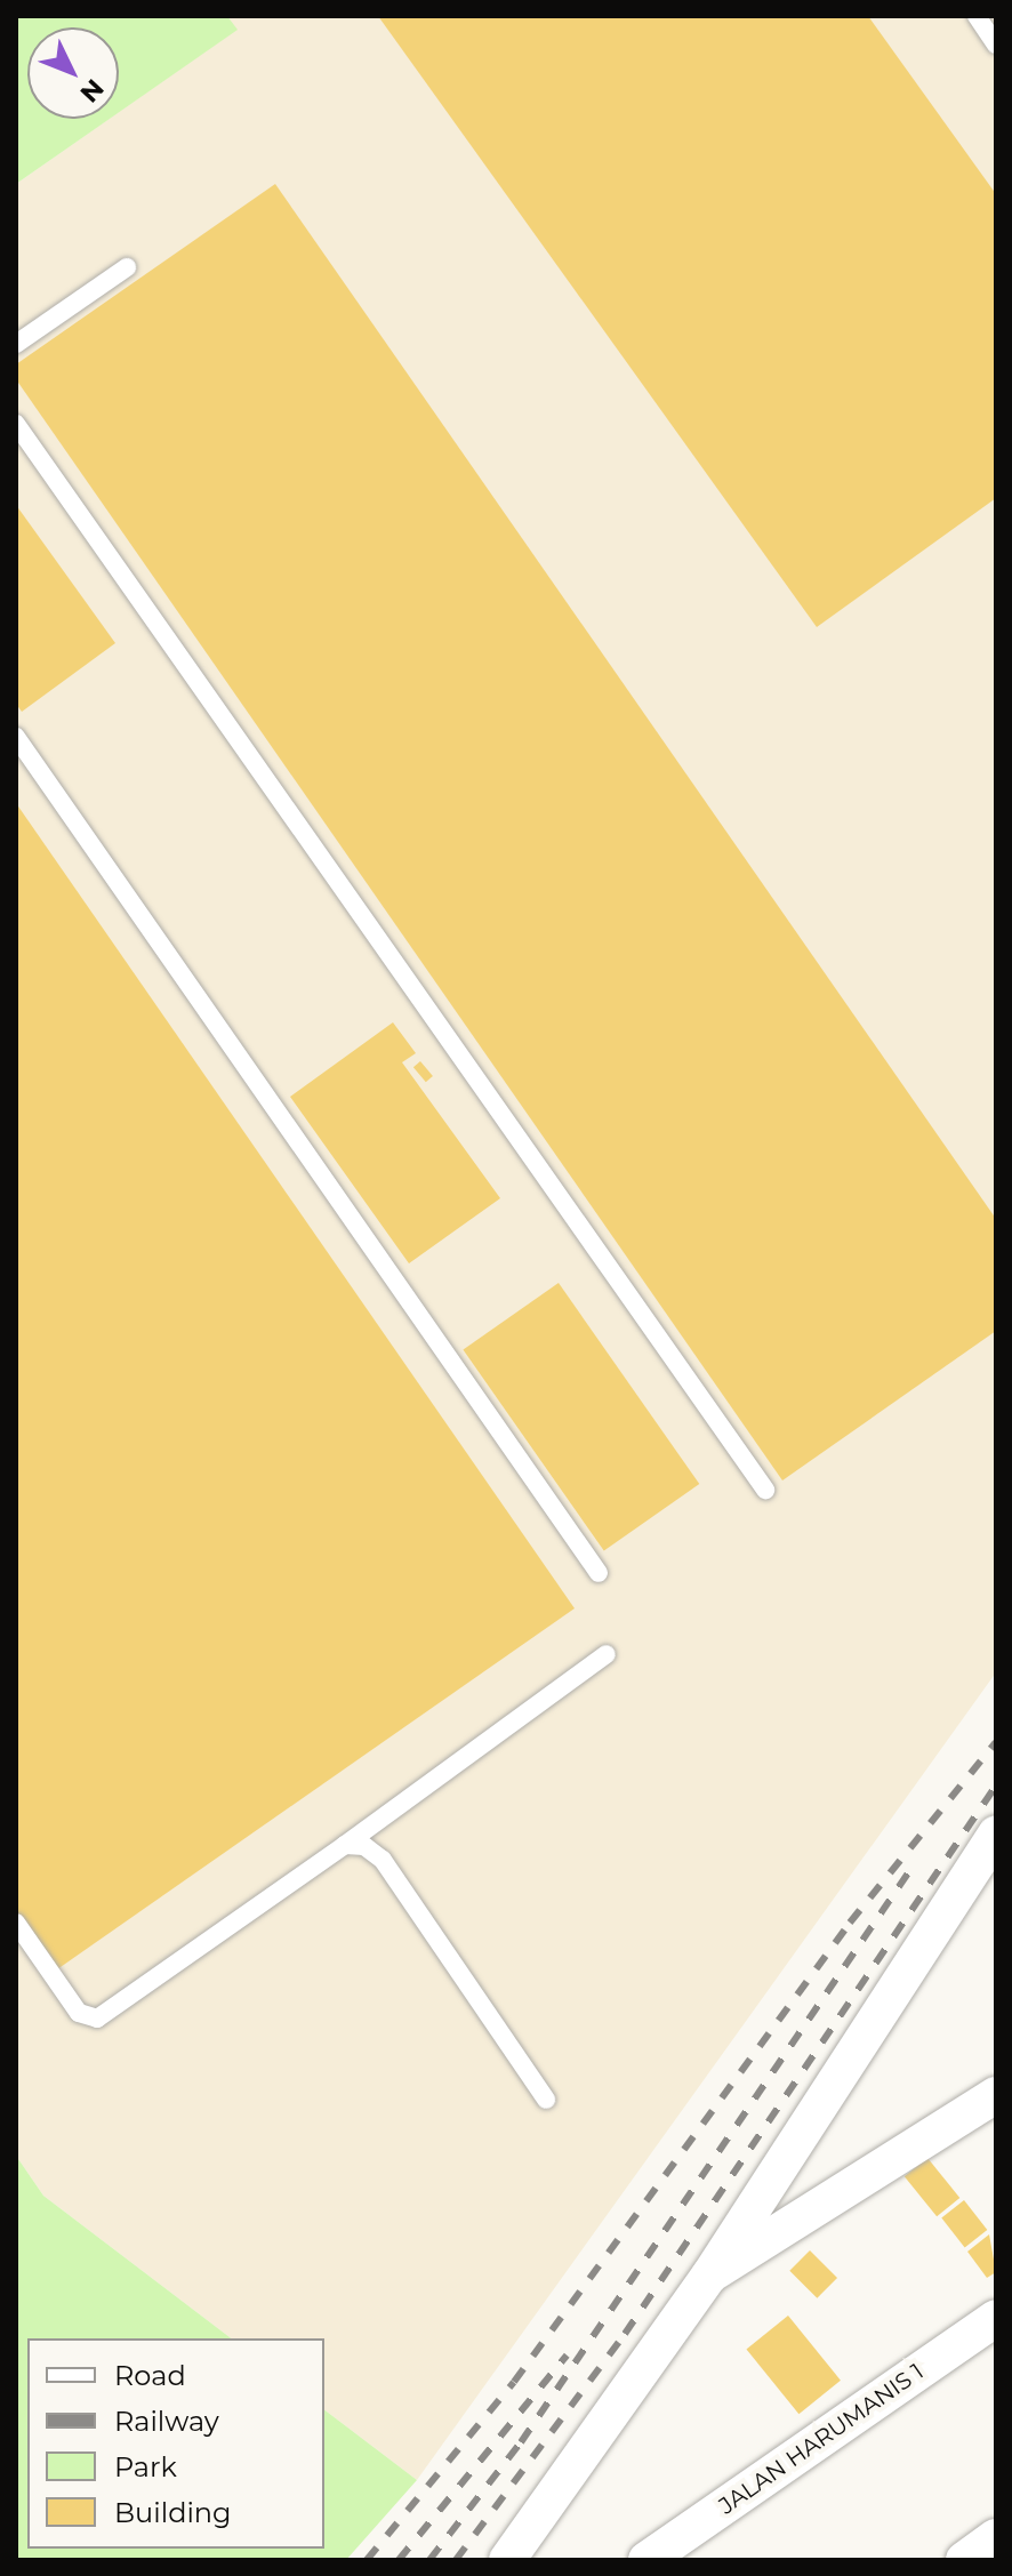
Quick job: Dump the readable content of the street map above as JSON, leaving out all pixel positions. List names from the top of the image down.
{
  "streets": {
    "street": ["JALAN HARUMANIS 1"]
  },
  "legend": [
    "Road",
    "Railway",
    "Park",
    "Building"
  ],
  "north": "bottom right"
}
